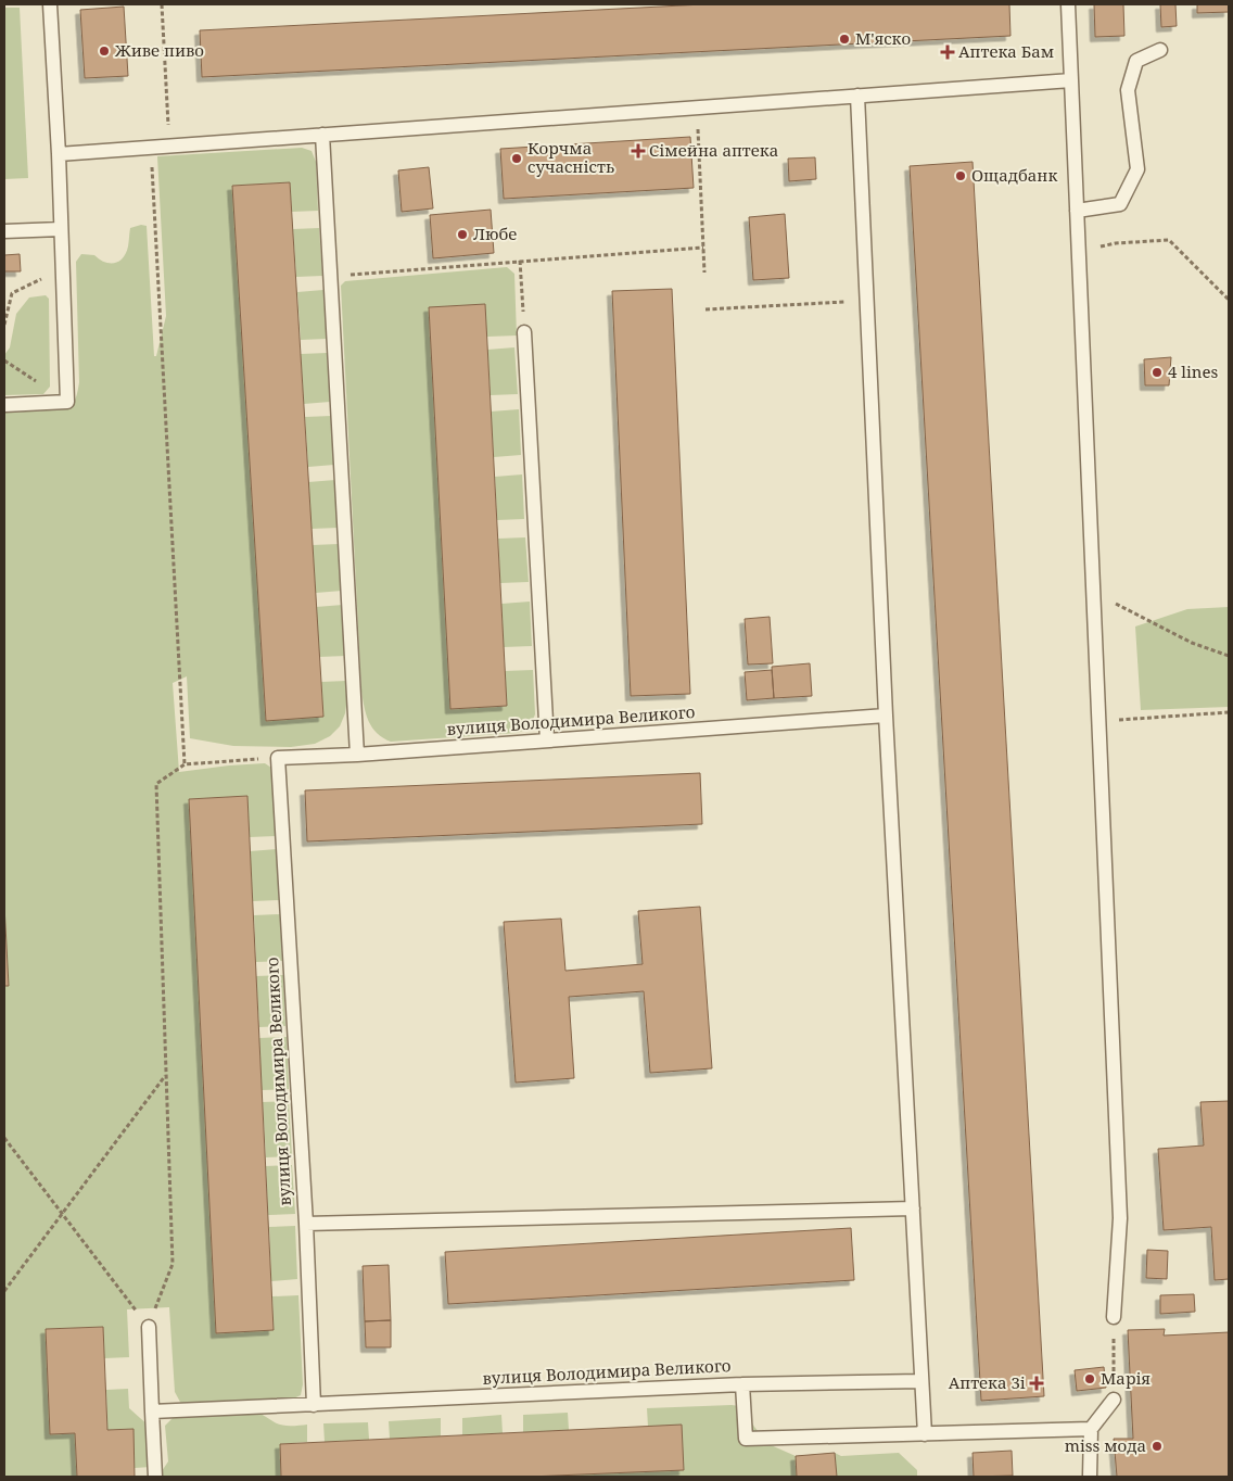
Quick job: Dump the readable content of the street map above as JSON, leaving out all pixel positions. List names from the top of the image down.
{
  "streets": {
    "lane": ["вулиця Володимира Великого"]
  },
  "places": {
    "other": [
      "М'яско",
      "Живе пиво",
      "Корчма сучасність",
      "Ощадбанк",
      "Любе",
      "4 lines",
      "Марія",
      "miss мода"
    ],
    "health": ["Аптека Бам", "Сімейна аптека", "Аптека 3і"]
  }
}
